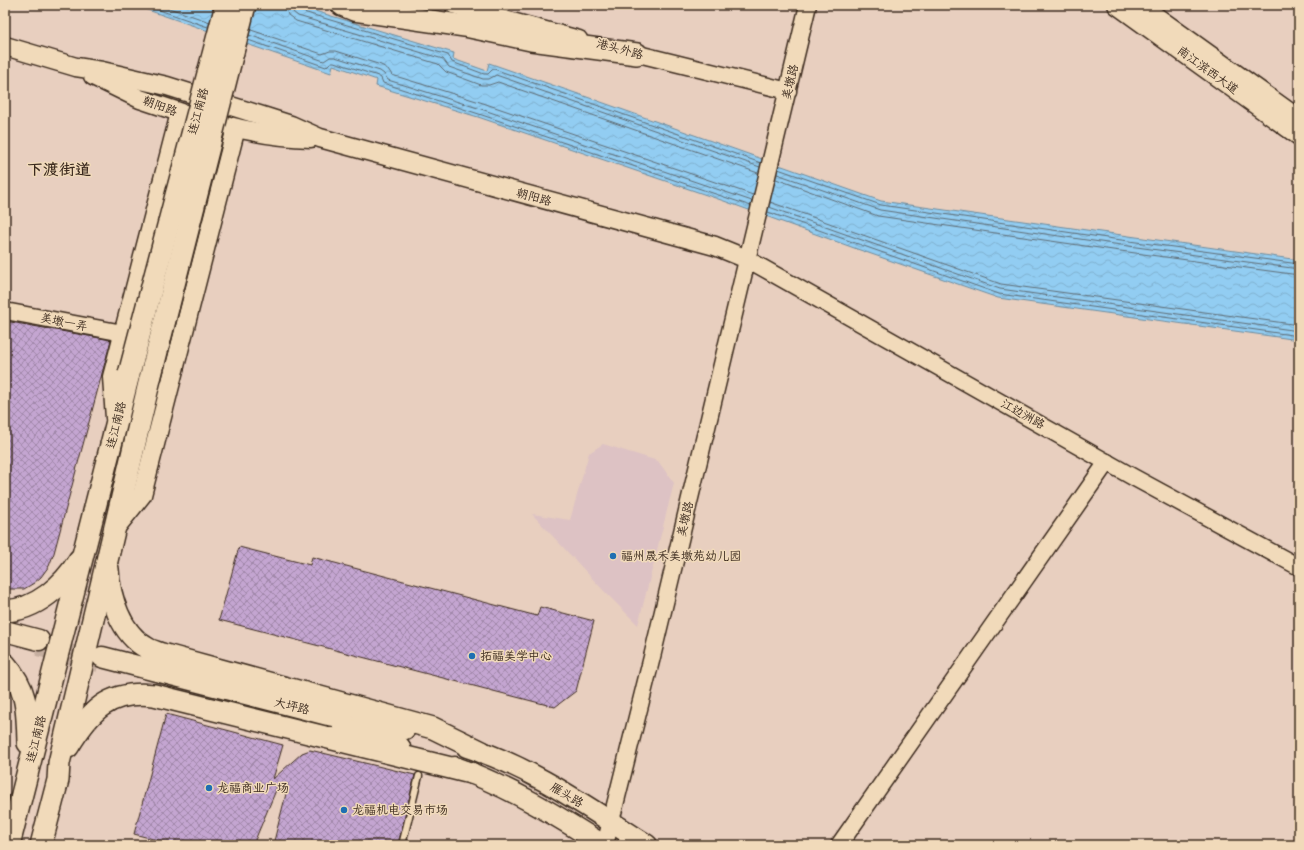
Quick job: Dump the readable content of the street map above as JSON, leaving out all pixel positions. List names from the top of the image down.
{
  "streets": {
    "highway": ["连江南路"],
    "main road": [
      "南江滨西大道",
      "朝阳路",
      "大坪路",
      "雁头路"
    ],
    "street": [
      "港头外路",
      "美墩路",
      "美墩一弄",
      "江边洲路"
    ]
  },
  "crossings": [
    ["港头外路", "美墩路"],
    ["美墩路", "朝阳路"],
    ["美墩路", "江边洲路"],
    ["美墩路", "雁头路"],
    ["朝阳路", "江边洲路"],
    ["大坪路", "雁头路"]
  ],
  "districts": ["下渡街道"],
  "places": [
    "福州晟禾美墩苑幼儿园",
    "拓福美学中心",
    "龙福商业广场",
    "龙福机电交易市场"
  ]
}
